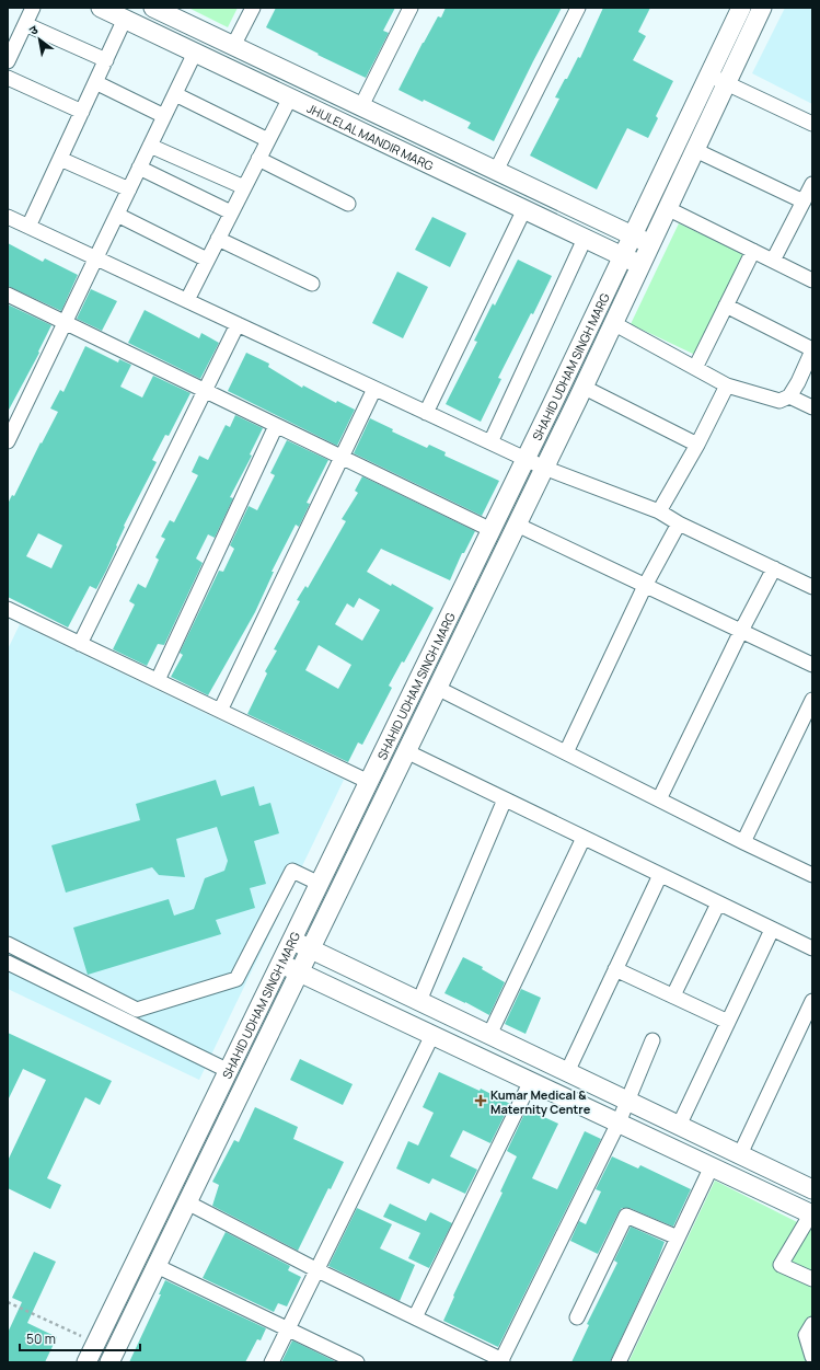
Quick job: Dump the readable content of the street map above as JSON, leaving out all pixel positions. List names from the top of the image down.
{
  "streets": {
    "street": ["JHULELAL MANDIR MARG", "SHAHID UDHAM SINGH MARG"]
  },
  "crossings": [
    ["JHULELAL MANDIR MARG", "SHAHID UDHAM SINGH MARG"]
  ],
  "places": {
    "health": ["Kumar Medical & Maternity Centre"]
  },
  "scale_bar": "50 m",
  "north": "top left"
}
